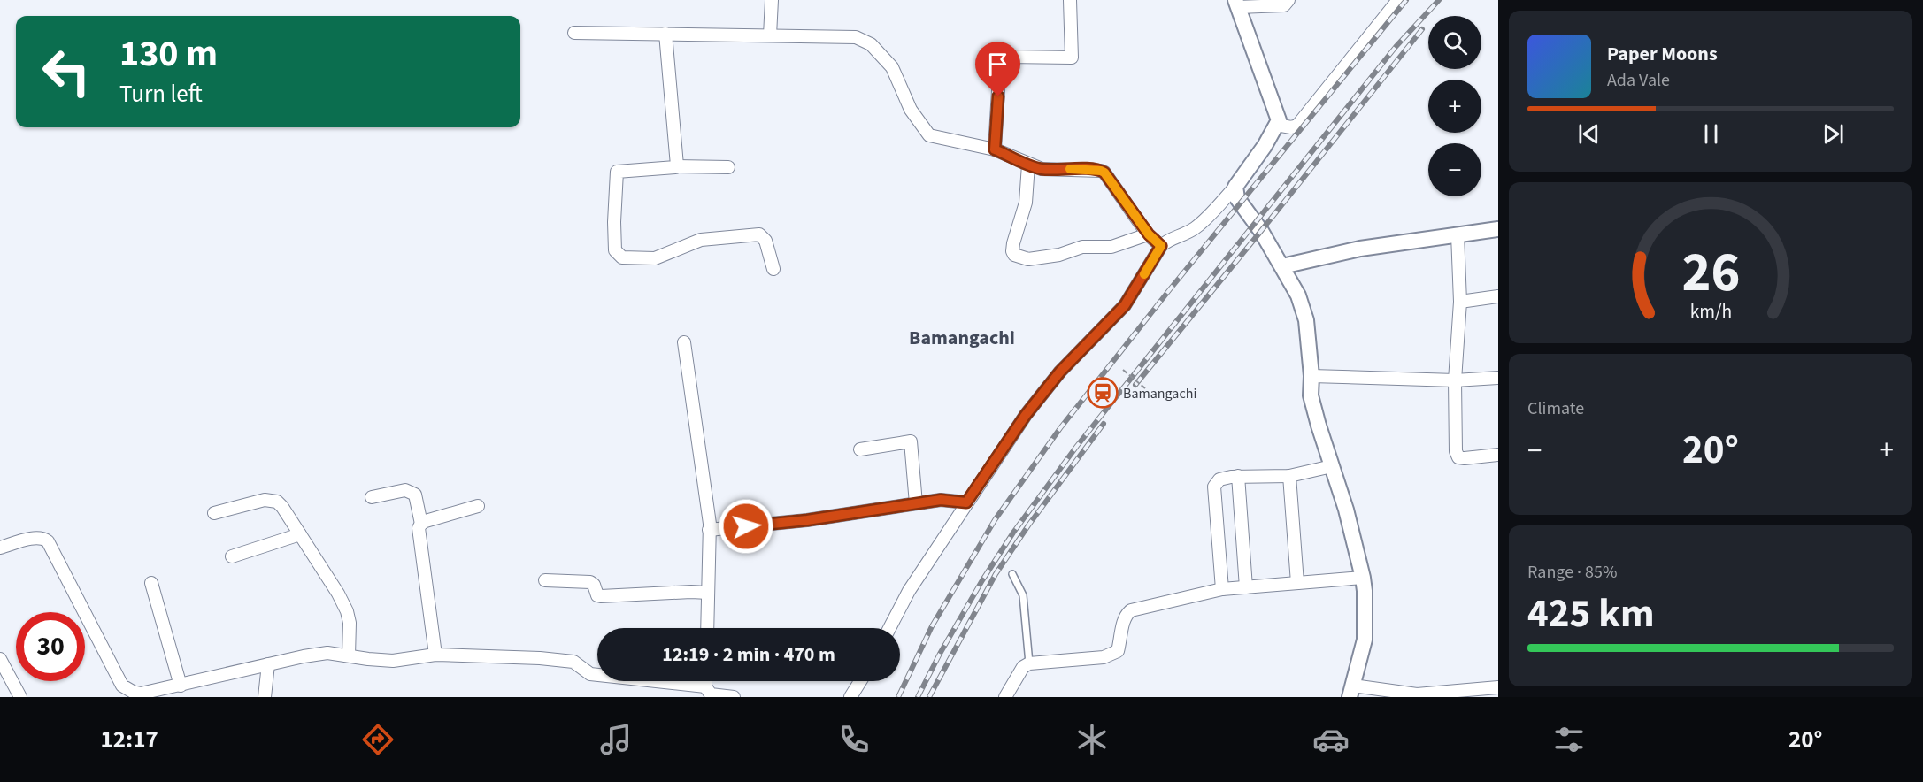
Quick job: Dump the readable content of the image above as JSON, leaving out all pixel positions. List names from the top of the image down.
{
  "districts": ["Bamangachi"],
  "places": {
    "station": ["Bamangachi"]
  },
  "page": {
    "map_buttons": ["+", "−"],
    "turn": ["130 m", "Turn left"],
    "song": ["Paper Moons", "Ada Vale"],
    "tile": [
      "Climate",
      ["Range · 85%", "425 km"]
    ],
    "heat": ["−", "20°", "+"],
    "limit": "30",
    "trip": "12:19 · 2 min · 470 m",
    "tabs": ["12:17", "20°"],
    "gauge": ["26", "km/h"]
  }
}
